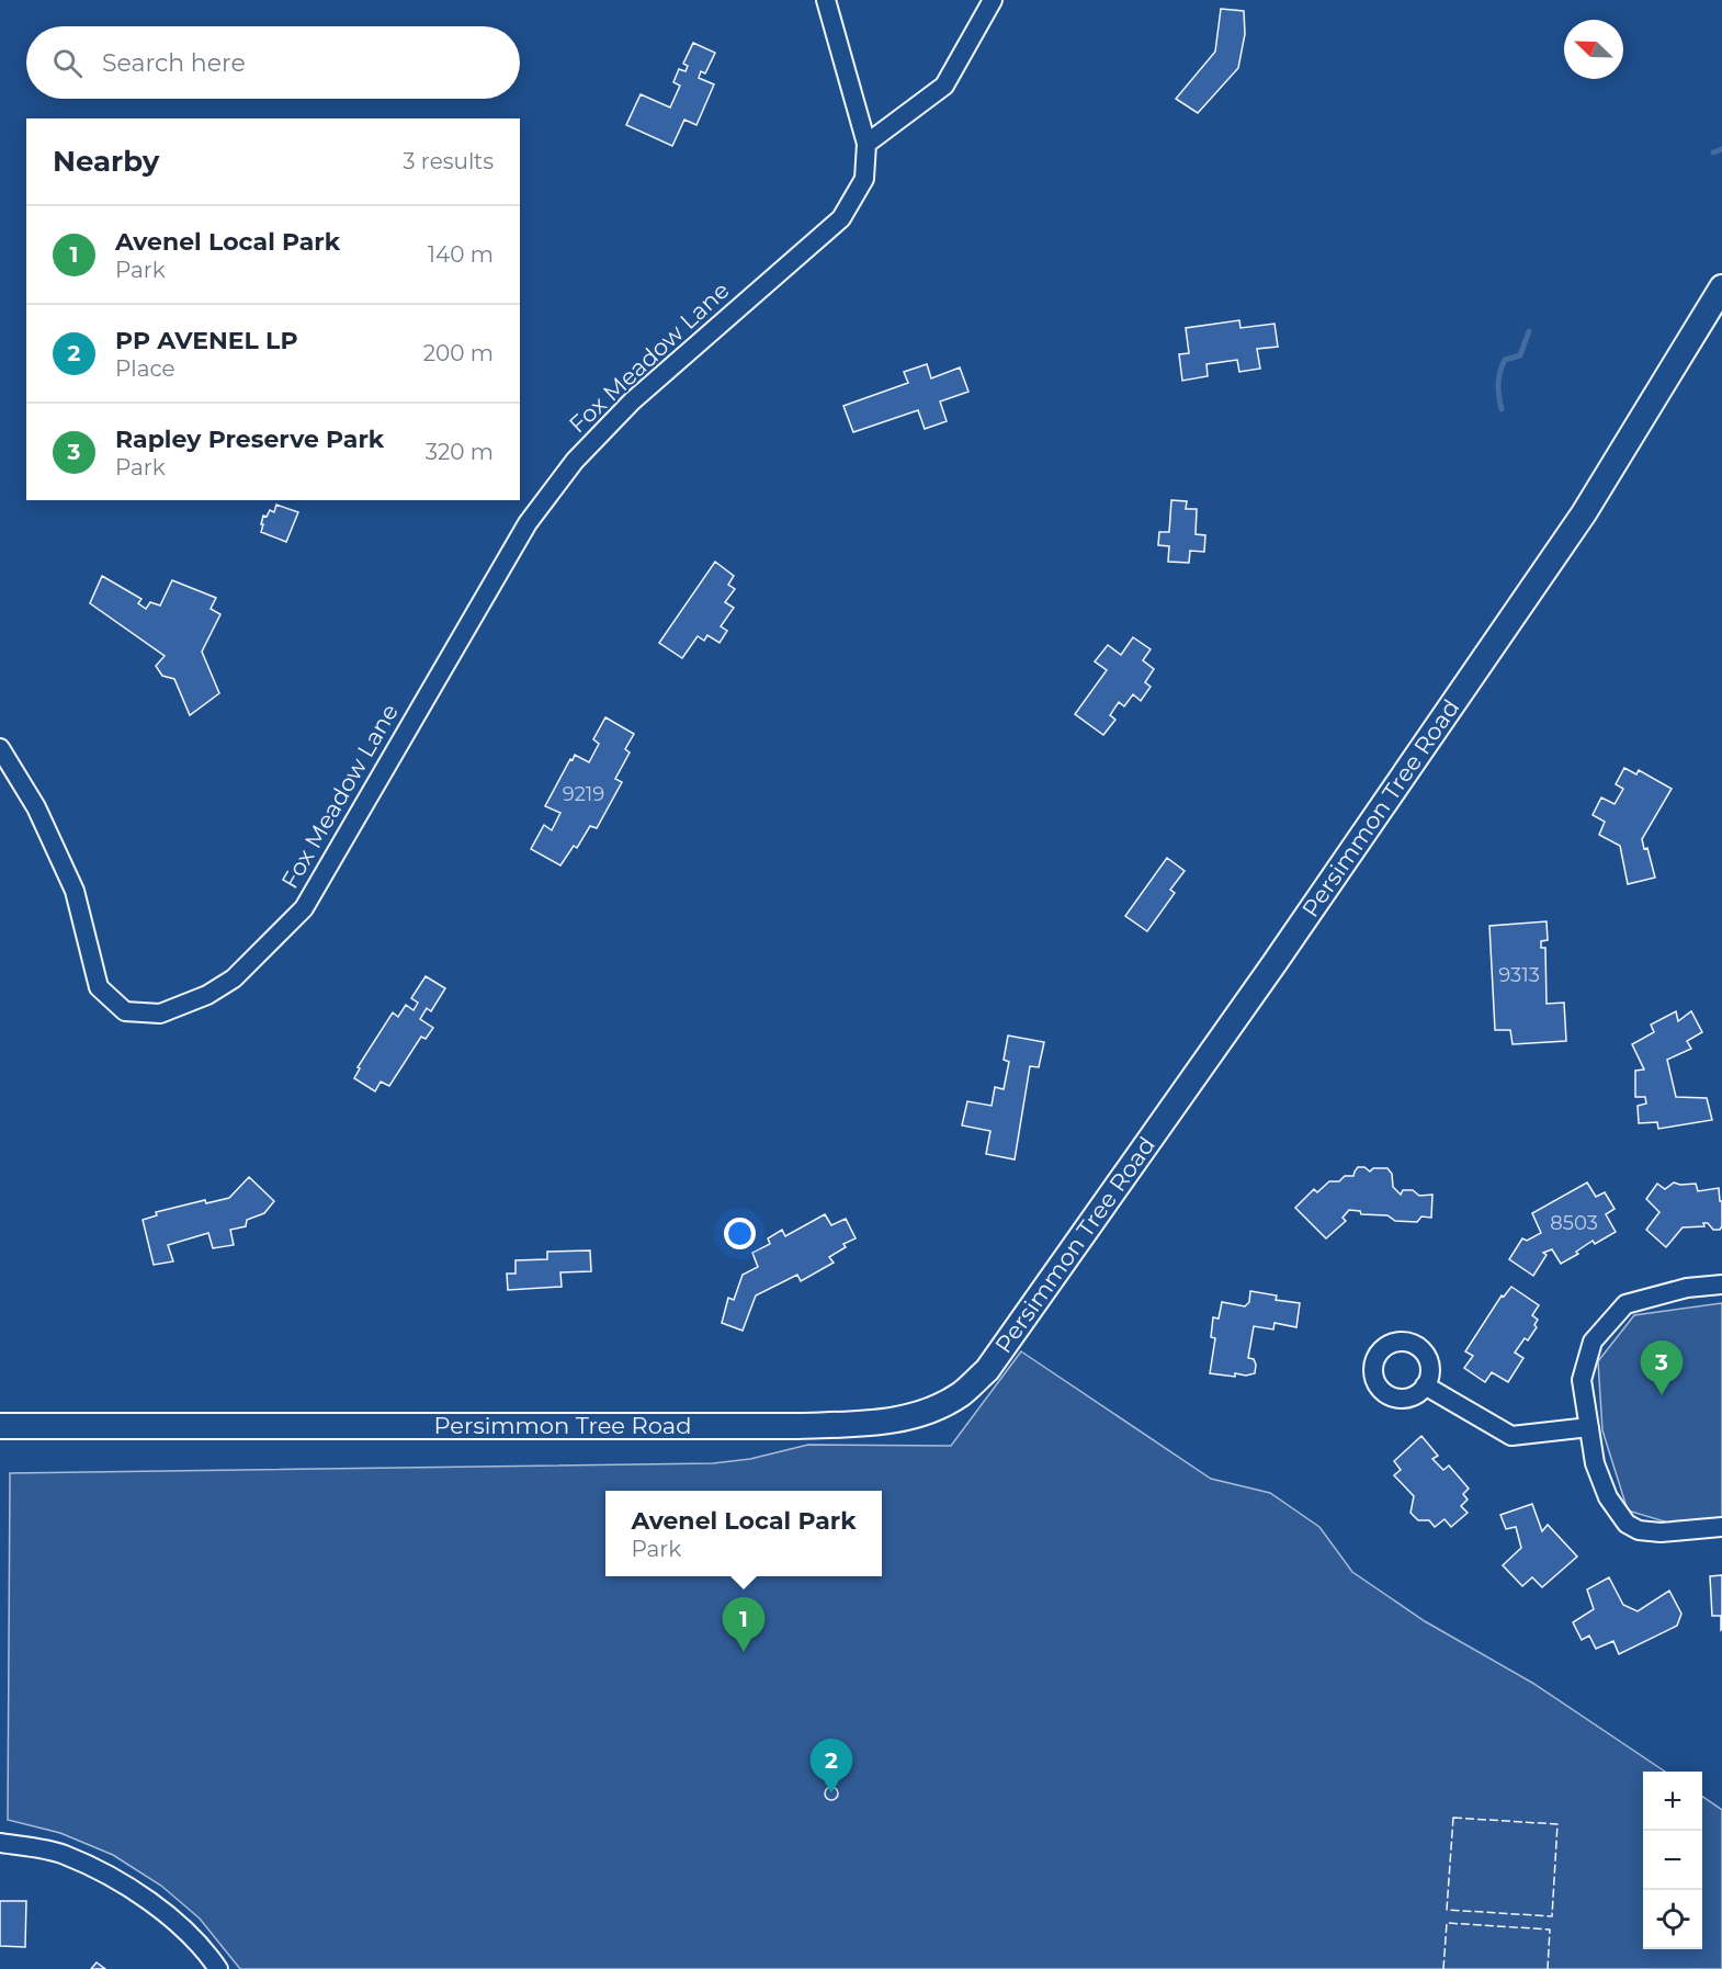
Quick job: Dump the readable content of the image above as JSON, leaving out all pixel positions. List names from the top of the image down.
{
  "streets": {
    "main road": ["Persimmon Tree Road"],
    "street": ["Fox Meadow Lane"]
  },
  "house_numbers": ["9219", "9313", "8503"],
  "north": "top left",
  "page": {
    "search": "Search here",
    "heading": ["Nearby", "3 results"],
    "list": [
      {
        "mark": "1",
        "name": "Avenel Local Park",
        "note": "Park",
        "value": "140 m"
      },
      {
        "mark": "2",
        "name": "PP AVENEL LP",
        "note": "Place",
        "value": "200 m"
      },
      {
        "mark": "3",
        "name": "Rapley Preserve Park",
        "note": "Park",
        "value": "320 m"
      }
    ],
    "pins": ["3", "1", "2"],
    "popup": ["Avenel Local Park", "Park"],
    "map_buttons": ["+", "−"]
  }
}
